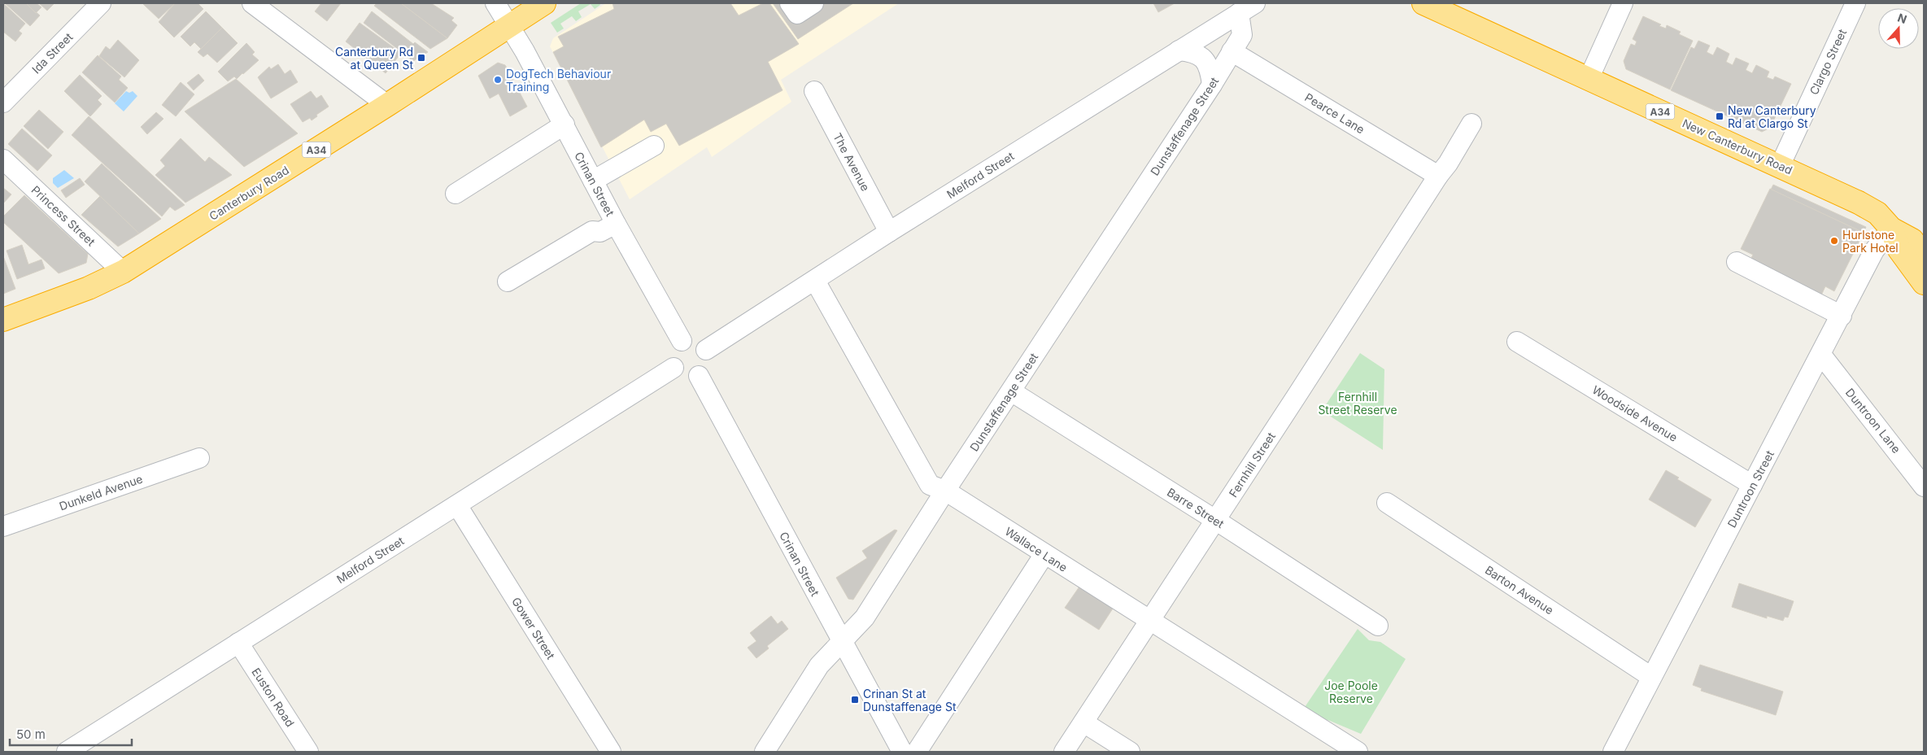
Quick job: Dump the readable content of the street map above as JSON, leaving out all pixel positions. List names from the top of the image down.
{
  "streets": {
    "highway": ["A34", "New Canterbury Road", "Canterbury Road"],
    "street": [
      "Ida Street",
      "Clargo Street",
      "Pearce Lane",
      "Dunstaffenage Street",
      "The Avenue",
      "Melford Street",
      "Crinan Street",
      "Princess Street",
      "Woodside Avenue",
      "Duntroon Lane",
      "Fernhill Street",
      "Duntroon Street",
      "Dunkeld Avenue",
      "Barre Street",
      "Wallace Lane",
      "Barton Avenue",
      "Gower Street",
      "Euston Road"
    ]
  },
  "crossings": [
    ["Clargo Street", "New Canterbury Road"],
    ["Pearce Lane", "Dunstaffenage Street"],
    ["Pearce Lane", "Fernhill Street"],
    ["Dunstaffenage Street", "Melford Street"],
    ["Dunstaffenage Street", "Crinan Street"],
    ["Dunstaffenage Street", "Barre Street"],
    ["Dunstaffenage Street", "Wallace Lane"],
    ["New Canterbury Road", "Duntroon Street"],
    ["The Avenue", "Melford Street"],
    ["Melford Street", "Crinan Street"],
    ["Melford Street", "Wallace Lane"],
    ["Melford Street", "Gower Street"],
    ["Melford Street", "Euston Road"],
    ["Crinan Street", "Canterbury Road"],
    ["Canterbury Road", "Princess Street"],
    ["Woodside Avenue", "Duntroon Street"],
    ["Duntroon Lane", "Duntroon Street"],
    ["Fernhill Street", "Barre Street"],
    ["Fernhill Street", "Wallace Lane"],
    ["Duntroon Street", "Barton Avenue"]
  ],
  "parks": ["Fernhill Street Reserve", "Joe Poole Reserve"],
  "places": {
    "transit": ["Canterbury Rd at Queen St", "New Canterbury Rd at Clargo St", "Crinan St at Dunstaffenage St"],
    "other": ["DogTech Behaviour Training", "Hurlstone Park Hotel"]
  },
  "scale_bar": "50 m",
  "north": "top"
}
